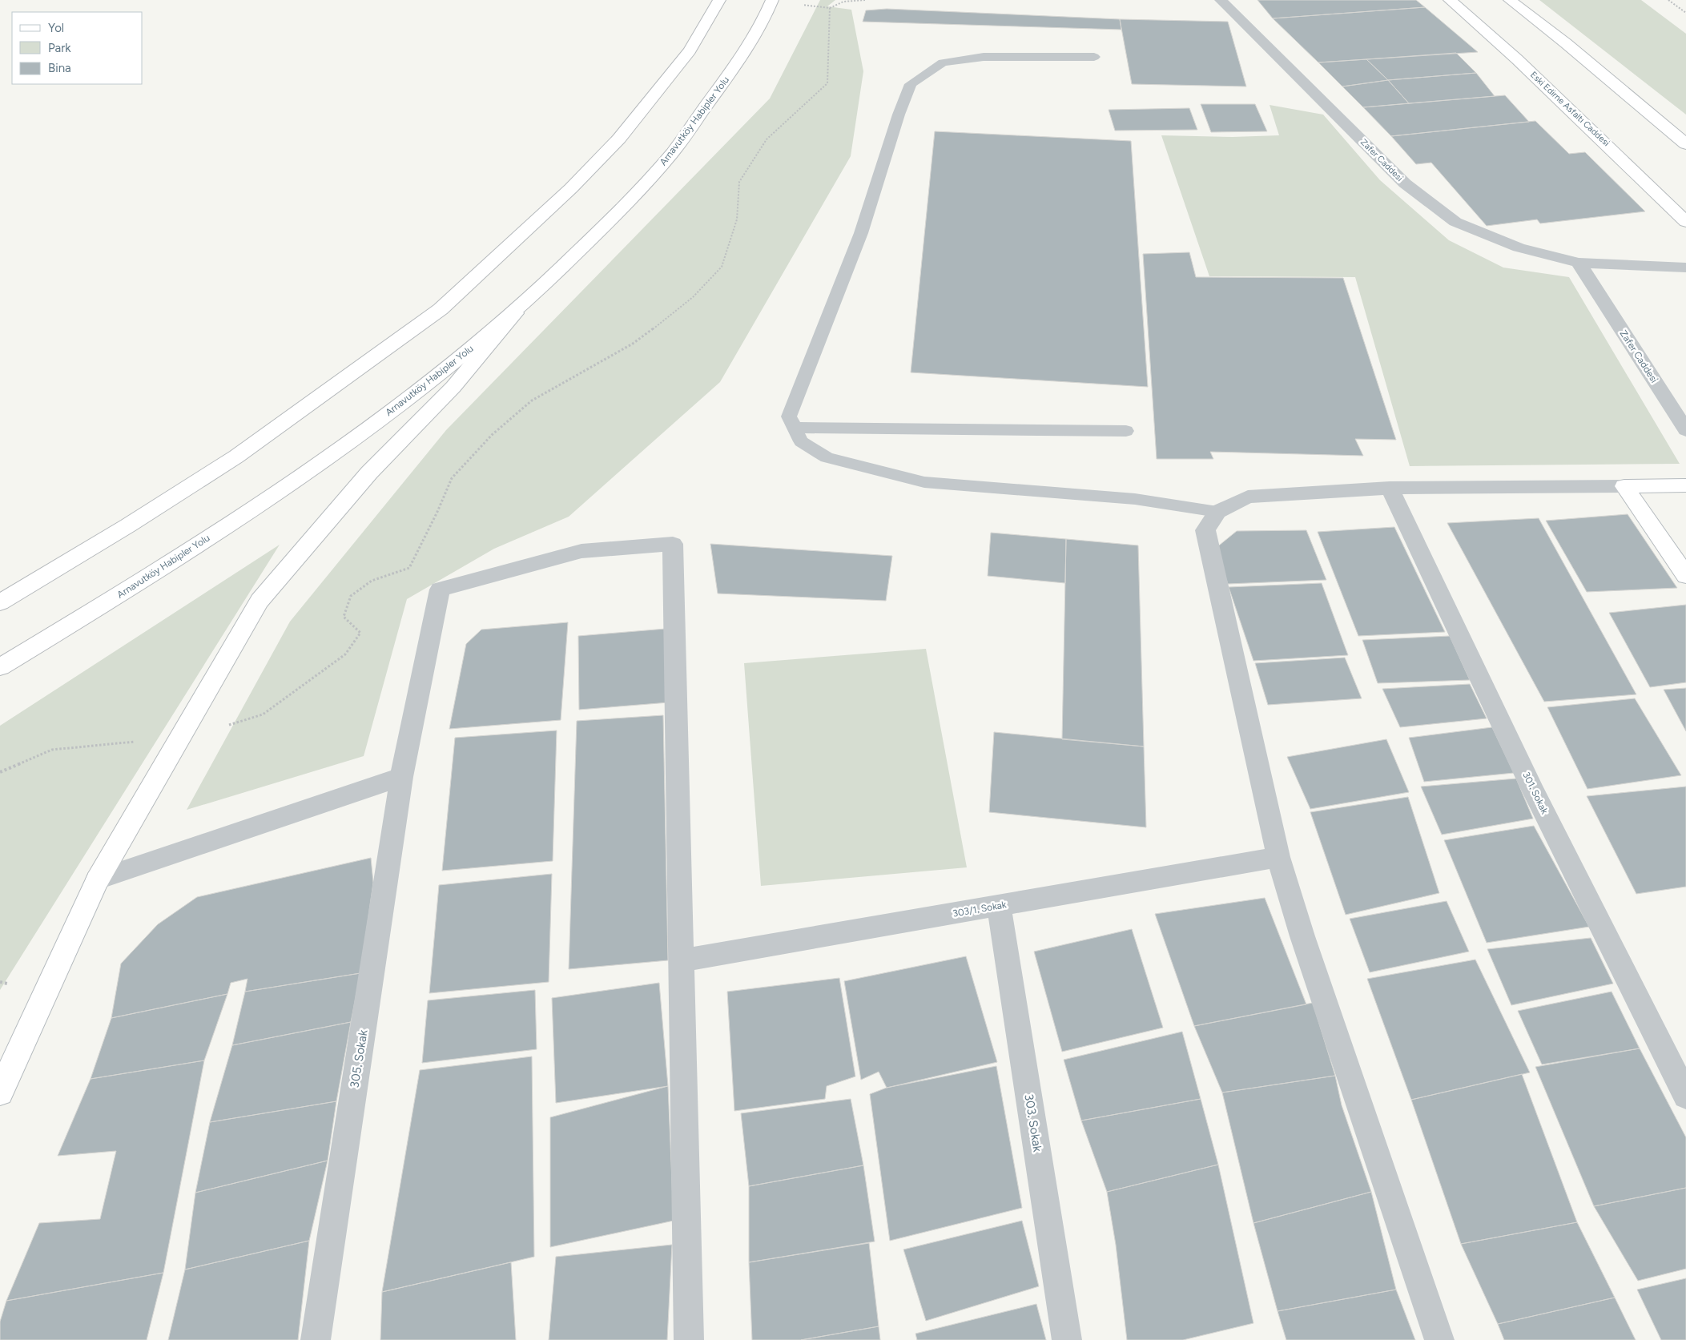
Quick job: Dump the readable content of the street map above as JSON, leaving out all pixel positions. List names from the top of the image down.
{
  "streets": {
    "main road": ["Eski Edirne Asfaltı Caddesi", "Arnavutköy Habipler Yolu"],
    "street": [
      "Zafer Caddesi",
      "301. Sokak",
      "303/1. Sokak",
      "305. Sokak",
      "303. Sokak"
    ]
  },
  "crossings": [
    ["303/1. Sokak", "305. Sokak"],
    ["303/1. Sokak", "303. Sokak"]
  ],
  "legend": ["Yol", "Park", "Bina"]
}
